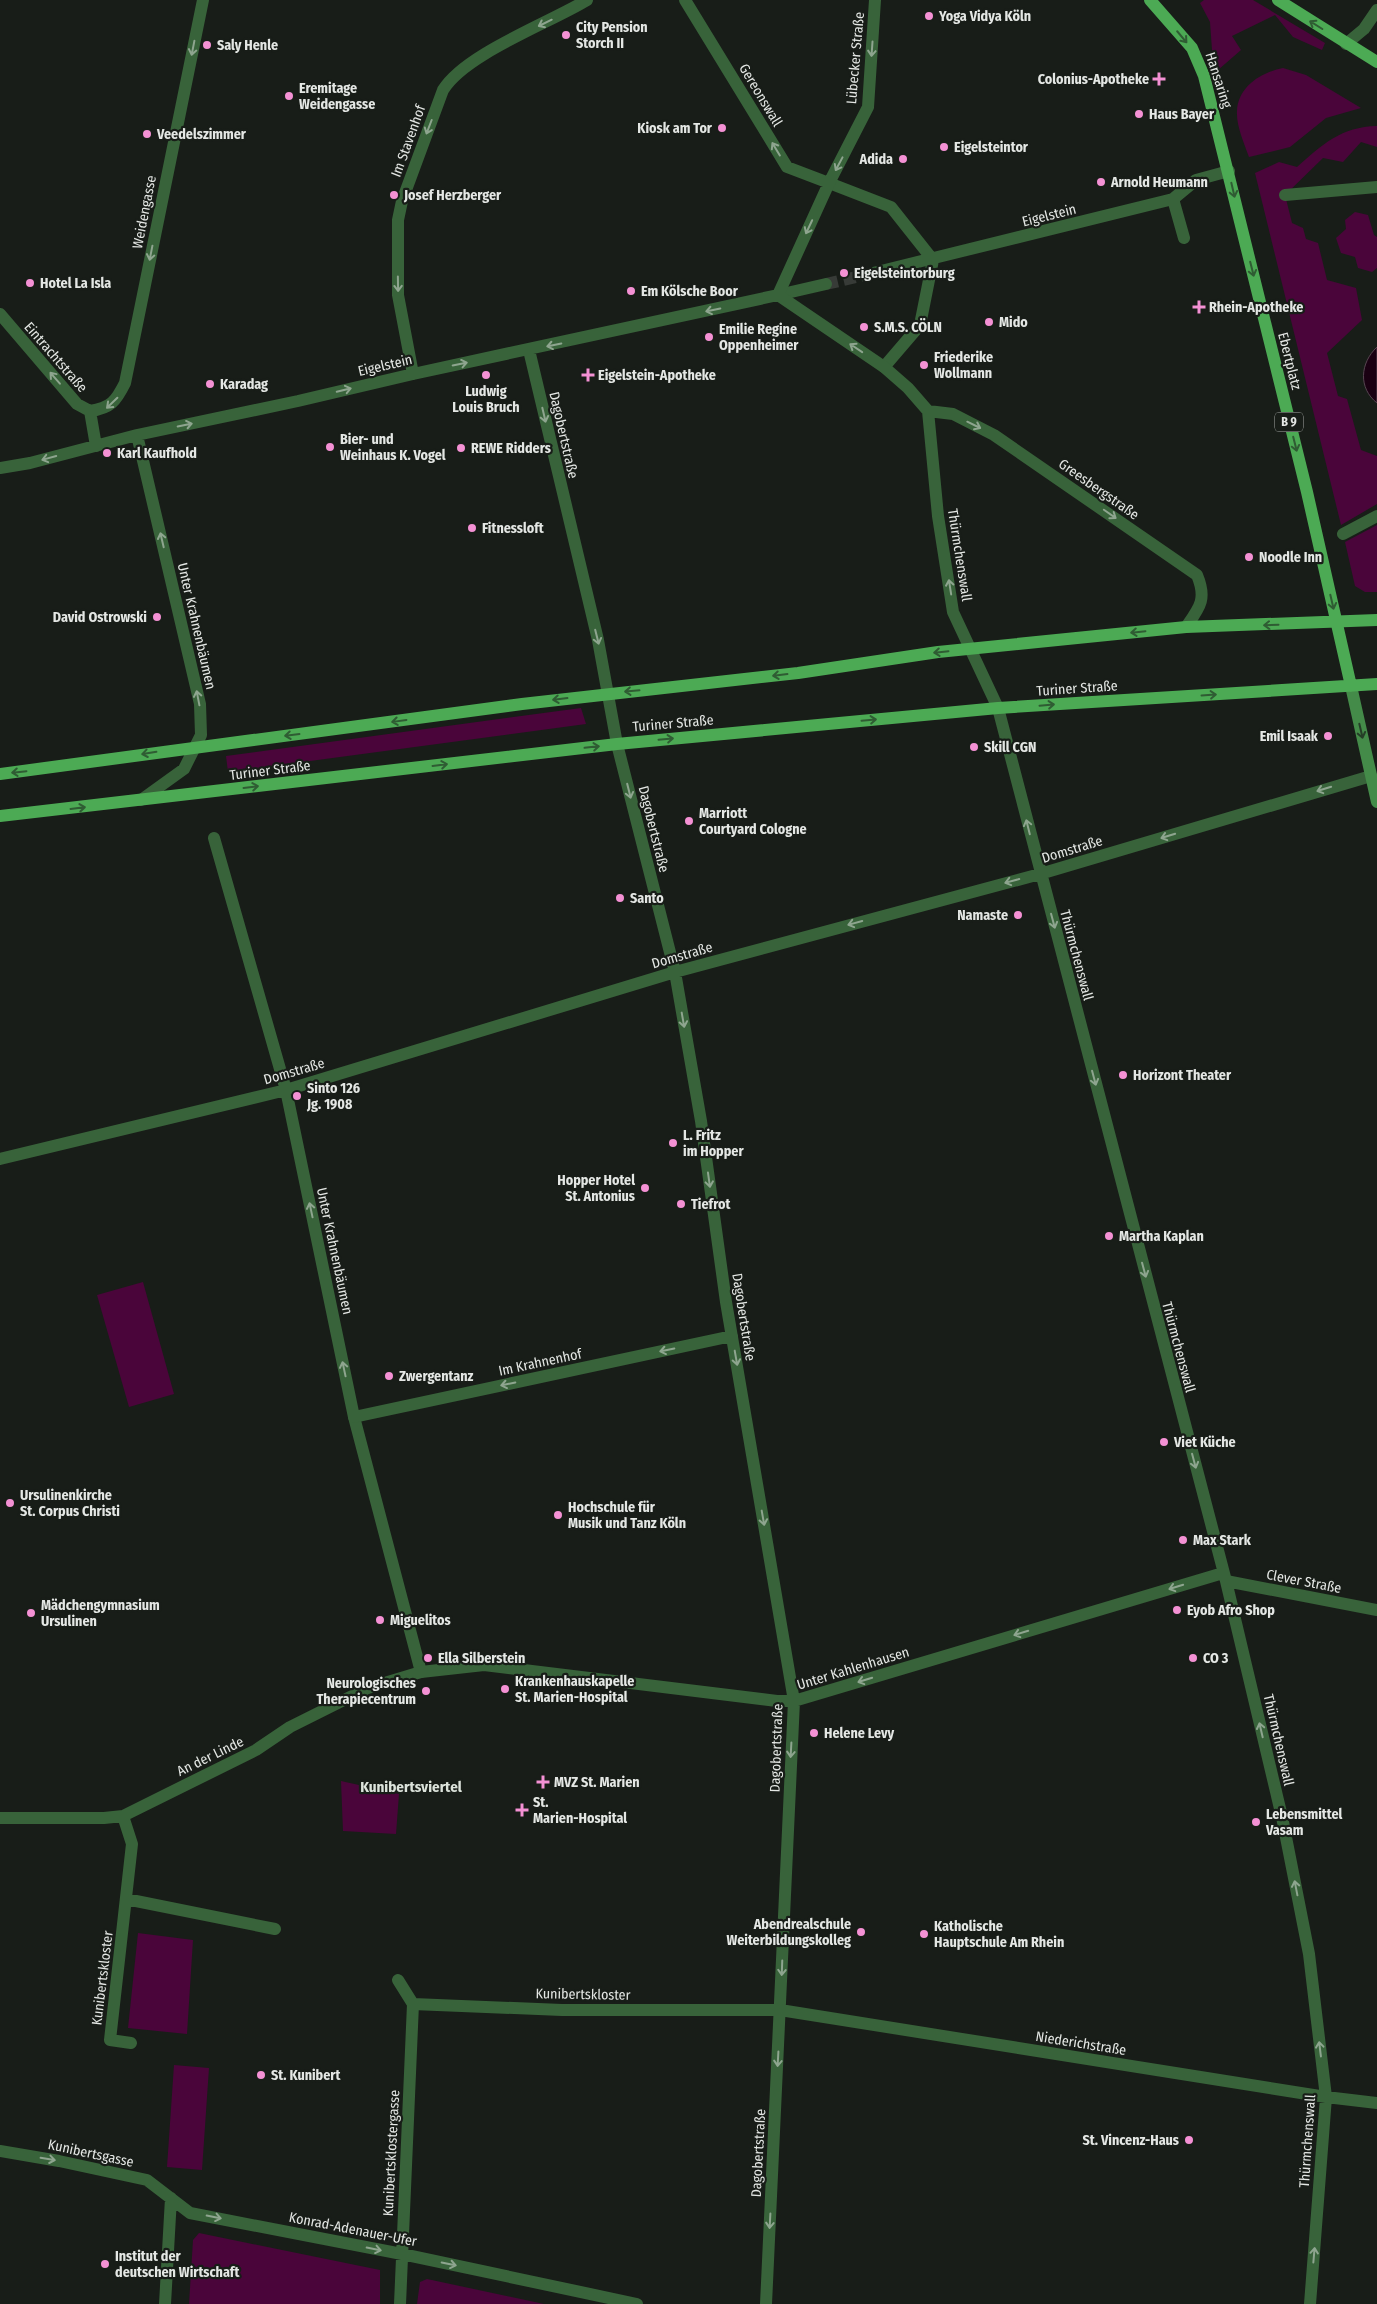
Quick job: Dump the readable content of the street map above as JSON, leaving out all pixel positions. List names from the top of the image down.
{
  "streets": {
    "main road": [
      "Hansaring",
      "Ebertplatz",
      "B 9",
      "Turiner Straße"
    ],
    "street": [
      "Lübecker Straße",
      "Gereonswall",
      "Im Stavenhof",
      "Weidengasse",
      "Eigelstein",
      "Eintrachtstraße",
      "Dagobertstraße",
      "Greesbergstraße",
      "Thürmchenswall",
      "Unter Krahnenbäumen",
      "Domstraße",
      "Im Krahnenhof",
      "Clever Straße",
      "Unter Kahlenhausen",
      "An der Linde",
      "Kunibertskloster",
      "Niederichstraße",
      "Kunibertsgasse",
      "Kunibertsklostergasse",
      "Konrad-Adenauer-Ufer"
    ]
  },
  "crossings": [
    ["Lübecker Straße", "Gereonswall"],
    ["Hansaring", "Ebertplatz"],
    ["Im Stavenhof", "Eigelstein"],
    ["Weidengasse", "Eintrachtstraße"],
    ["Eigelstein", "Eintrachtstraße"],
    ["Eigelstein", "Ebertplatz"],
    ["Eigelstein", "Dagobertstraße"],
    ["Eigelstein", "Unter Krahnenbäumen"],
    ["Ebertplatz", "B 9"],
    ["B 9", "Turiner Straße"],
    ["Dagobertstraße", "Turiner Straße"],
    ["Dagobertstraße", "Domstraße"],
    ["Dagobertstraße", "Im Krahnenhof"],
    ["Dagobertstraße", "Unter Kahlenhausen"],
    ["Dagobertstraße", "Kunibertskloster"],
    ["Dagobertstraße", "Niederichstraße"],
    ["Greesbergstraße", "Thürmchenswall"],
    ["Thürmchenswall", "Turiner Straße"],
    ["Thürmchenswall", "Domstraße"],
    ["Thürmchenswall", "Clever Straße"],
    ["Thürmchenswall", "Unter Kahlenhausen"],
    ["Thürmchenswall", "Niederichstraße"],
    ["Unter Krahnenbäumen", "Turiner Straße"],
    ["Unter Krahnenbäumen", "Domstraße"],
    ["Unter Krahnenbäumen", "Im Krahnenhof"],
    ["Unter Krahnenbäumen", "Unter Kahlenhausen"],
    ["Unter Krahnenbäumen", "An der Linde"],
    ["Clever Straße", "Unter Kahlenhausen"],
    ["Unter Kahlenhausen", "An der Linde"],
    ["An der Linde", "Kunibertskloster"],
    ["Kunibertskloster", "Niederichstraße"],
    ["Kunibertskloster", "Kunibertsklostergasse"],
    ["Kunibertsgasse", "Konrad-Adenauer-Ufer"],
    ["Kunibertsklostergasse", "Konrad-Adenauer-Ufer"]
  ],
  "one_way": [
    "Lübecker Straße",
    "Hansaring",
    "Gereonswall",
    "Im Stavenhof",
    "Weidengasse",
    "Eintrachtstraße",
    "Ebertplatz",
    "Dagobertstraße",
    "Greesbergstraße",
    "Unter Krahnenbäumen",
    "Domstraße",
    "Im Krahnenhof",
    "Unter Kahlenhausen",
    "Kunibertsgasse",
    "Konrad-Adenauer-Ufer"
  ],
  "districts": ["Kunibertsviertel"],
  "places": {
    "other": [
      "Yoga Vidya Köln",
      "City Pension Storch II",
      "Saly Henle",
      "Eremitage Weidengasse",
      "Haus Bayer",
      "Kiosk am Tor",
      "Veedelszimmer",
      "Eigelsteintor",
      "Adida",
      "Arnold Heumann",
      "Josef Herzberger",
      "Eigelsteintorburg",
      "Hotel La Isla",
      "Em Kölsche Boor",
      "Mido",
      "S.M.S. CÖLN",
      "Emilie Regine Oppenheimer",
      "Friederike Wollmann",
      "Ludwig Louis Bruch",
      "Karadag",
      "Bier- und Weinhaus K. Vogel",
      "REWE Ridders",
      "Karl Kaufhold",
      "Fitnessloft",
      "Noodle Inn",
      "David Ostrowski",
      "Emil Isaak",
      "Skill CGN",
      "Marriott Courtyard Cologne",
      "Santo",
      "Namaste",
      "Horizont Theater",
      "Sinto 126 Jg. 1908",
      "L. Fritz im Hopper",
      "Hopper Hotel St. Antonius",
      "Tiefrot",
      "Martha Kaplan",
      "Zwergentanz",
      "Viet Küche",
      "Ursulinenkirche St. Corpus Christi",
      "Hochschule für Musik und Tanz Köln",
      "Max Stark",
      "Eyob Afro Shop",
      "Mädchengymnasium Ursulinen",
      "Miguelitos",
      "Ella Silberstein",
      "CO 3",
      "Krankenhauskapelle St. Marien-Hospital",
      "Neurologisches Therapiecentrum",
      "Helene Levy",
      "Lebensmittel Vasam",
      "Abendrealschule Weiterbildungskolleg",
      "Katholische Hauptschule Am Rhein",
      "St. Kunibert",
      "St. Vincenz-Haus",
      "Institut der deutschen Wirtschaft"
    ],
    "health": [
      "Colonius-Apotheke",
      "Rhein-Apotheke",
      "Eigelstein-Apotheke",
      "MVZ St. Marien",
      "St. Marien-Hospital"
    ]
  }
}
